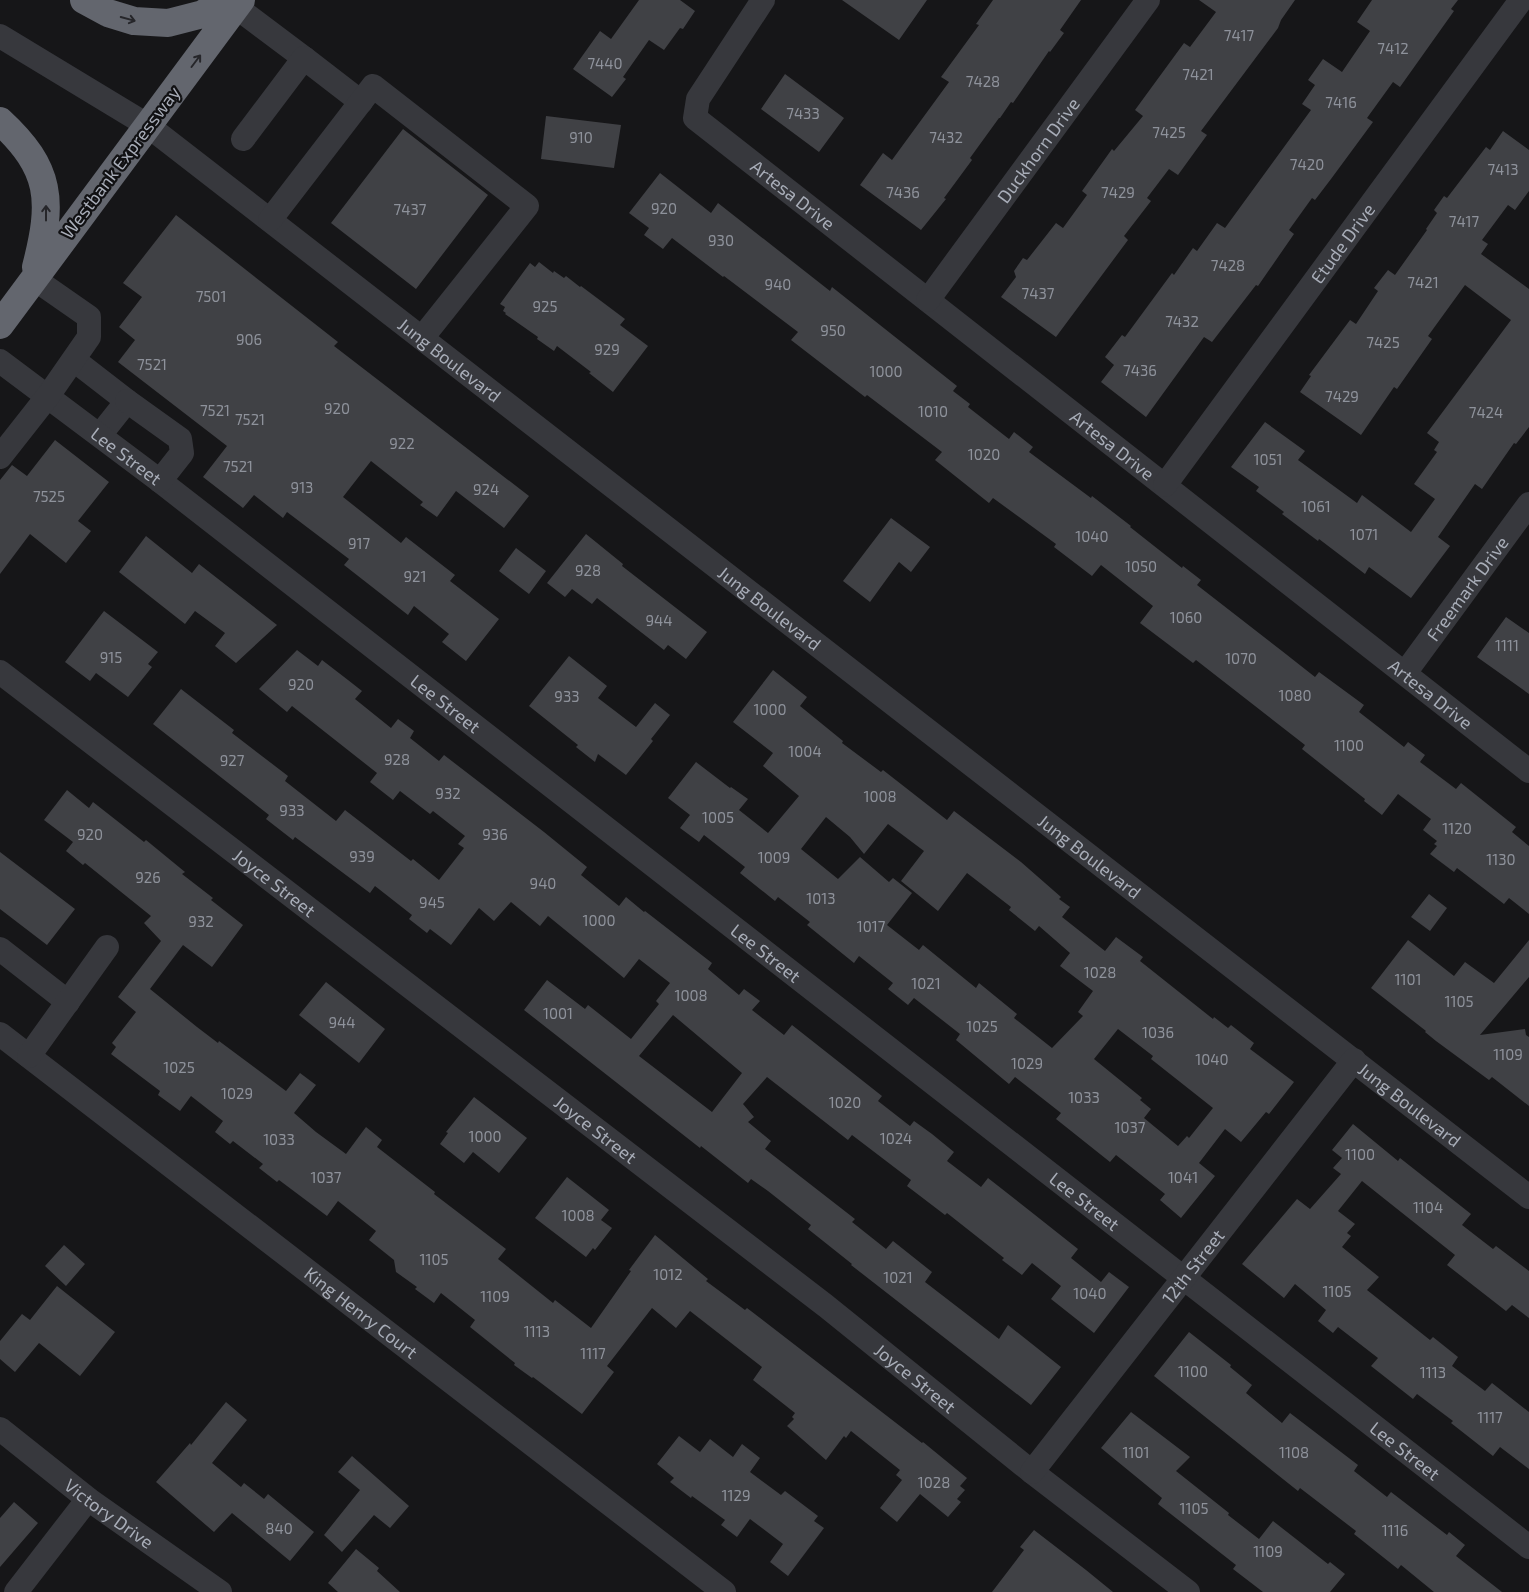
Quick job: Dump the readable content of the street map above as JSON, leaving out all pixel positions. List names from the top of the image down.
{
  "streets": {
    "highway": ["Westbank Expressway"],
    "street": [
      "Duckhorn Drive",
      "Artesa Drive",
      "Etude Drive",
      "Jung Boulevard",
      "Lee Street",
      "Freemark Drive",
      "Joyce Street",
      "12th Street",
      "King Henry Court",
      "Victory Drive"
    ]
  },
  "crossings": [
    ["Duckhorn Drive", "Artesa Drive"],
    ["Westbank Expressway", "Jung Boulevard"],
    ["Artesa Drive", "Etude Drive"],
    ["Artesa Drive", "Freemark Drive"],
    ["Jung Boulevard", "12th Street"],
    ["Lee Street", "12th Street"],
    ["Joyce Street", "12th Street"]
  ],
  "one_way": ["Westbank Expressway"],
  "house_numbers": [
    "7417",
    "7412",
    "7440",
    "7421",
    "7428",
    "7416",
    "7433",
    "7425",
    "910",
    "7432",
    "7420",
    "7413",
    "7436",
    "7429",
    "920",
    "7437",
    "7417",
    "930",
    "7428",
    "7421",
    "940",
    "7437",
    "7501",
    "925",
    "7432",
    "950",
    "906",
    "7425",
    "929",
    "7521",
    "7436",
    "1000",
    "7429",
    "920",
    "7521",
    "1010",
    "7424",
    "7521",
    "922",
    "1020",
    "1051",
    "7521",
    "913",
    "924",
    "7525",
    "1061",
    "1071",
    "1040",
    "917",
    "1050",
    "928",
    "921",
    "1060",
    "944",
    "1111",
    "915",
    "1070",
    "920",
    "1080",
    "933",
    "1000",
    "1100",
    "1004",
    "928",
    "927",
    "932",
    "1008",
    "933",
    "1005",
    "1120",
    "920",
    "936",
    "939",
    "1009",
    "1130",
    "926",
    "940",
    "1013",
    "945",
    "1000",
    "932",
    "1017",
    "1028",
    "1101",
    "1021",
    "1008",
    "1105",
    "1001",
    "944",
    "1025",
    "1036",
    "1109",
    "1040",
    "1029",
    "1025",
    "1029",
    "1033",
    "1020",
    "1037",
    "1000",
    "1024",
    "1033",
    "1100",
    "1037",
    "1041",
    "1104",
    "1008",
    "1105",
    "1012",
    "1021",
    "1105",
    "1040",
    "1109",
    "1113",
    "1117",
    "1100",
    "1113",
    "1117",
    "1101",
    "1108",
    "1028",
    "1129",
    "1105",
    "840",
    "1116",
    "1109"
  ]
}
